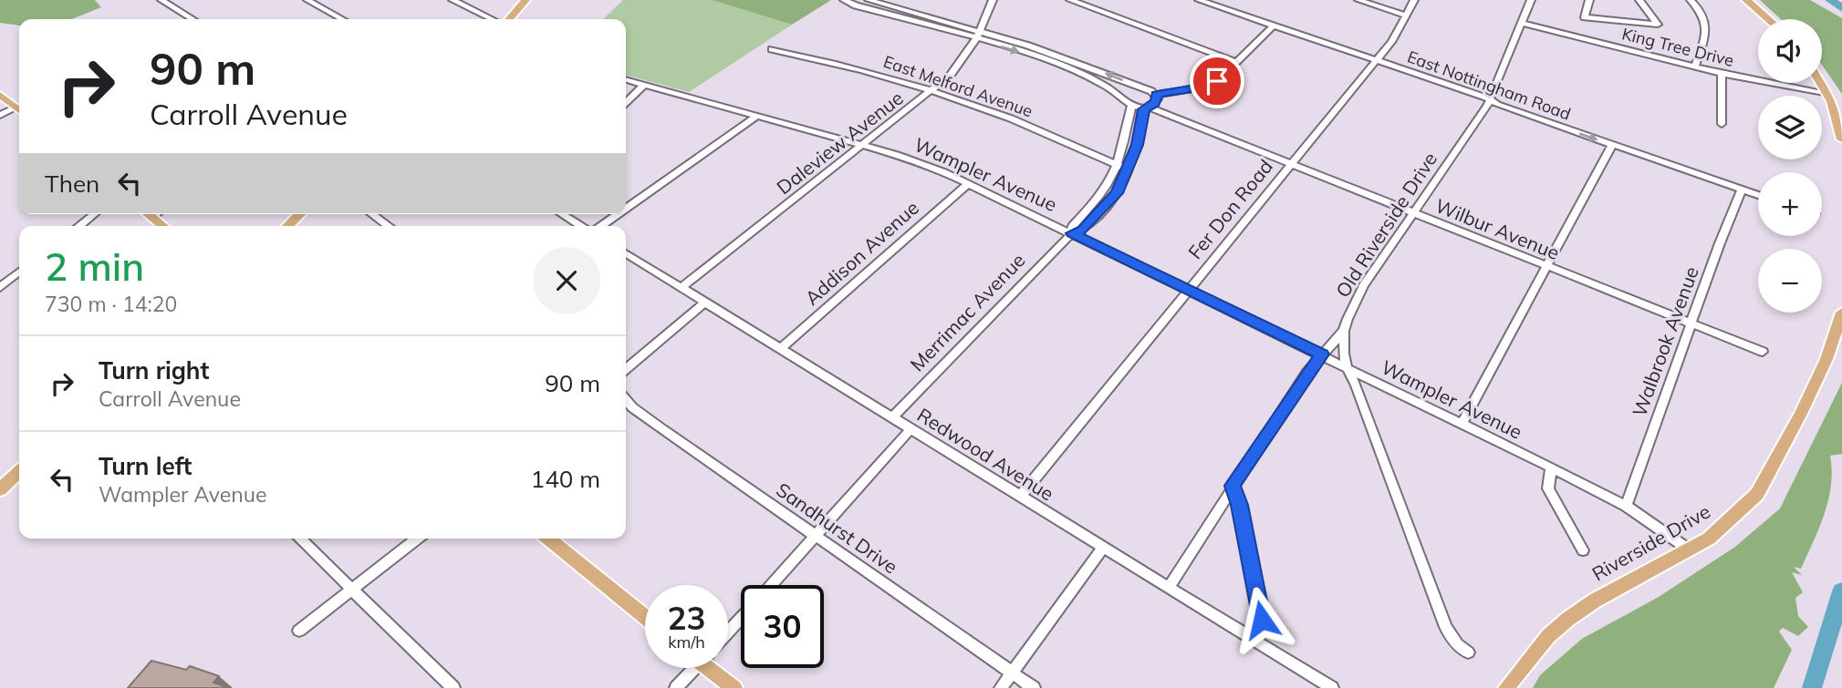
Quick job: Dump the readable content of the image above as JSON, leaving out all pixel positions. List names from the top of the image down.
{
  "streets": {
    "main road": ["Riverside Drive"],
    "street": [
      "King Tree Drive",
      "East Nottingham Road",
      "East Melford Avenue",
      "Daleview Avenue",
      "Wampler Avenue",
      "Fer Don Road",
      "Old Riverside Drive",
      "Wilbur Avenue",
      "Addison Avenue",
      "Merrimac Avenue",
      "Walbrook Avenue",
      "Redwood Avenue",
      "Sandhurst Drive"
    ]
  },
  "crossings": [
    ["King Tree Drive", "Old Riverside Drive"],
    ["East Nottingham Road", "Fer Don Road"],
    ["East Nottingham Road", "Old Riverside Drive"],
    ["East Nottingham Road", "Walbrook Avenue"],
    ["East Melford Avenue", "Daleview Avenue"],
    ["East Melford Avenue", "Merrimac Avenue"],
    ["Daleview Avenue", "Wampler Avenue"],
    ["Daleview Avenue", "Redwood Avenue"],
    ["Wampler Avenue", "Fer Don Road"],
    ["Wampler Avenue", "Old Riverside Drive"],
    ["Wampler Avenue", "Addison Avenue"],
    ["Wampler Avenue", "Merrimac Avenue"],
    ["Wampler Avenue", "Walbrook Avenue"],
    ["Wampler Avenue", "Riverside Drive"],
    ["Fer Don Road", "Wilbur Avenue"],
    ["Fer Don Road", "Redwood Avenue"],
    ["Old Riverside Drive", "Wilbur Avenue"],
    ["Wilbur Avenue", "Merrimac Avenue"],
    ["Wilbur Avenue", "Walbrook Avenue"],
    ["Addison Avenue", "Redwood Avenue"],
    ["Merrimac Avenue", "Redwood Avenue"]
  ],
  "page": {
    "map_buttons": ["+", "−"],
    "turn": ["90 m", "Carroll Avenue"],
    "then": "Then",
    "heading": ["2 min", "730 m · 14:20"],
    "list": [
      {
        "name": "Turn right",
        "note": "Carroll Avenue",
        "value": "90 m"
      },
      {
        "name": "Turn left",
        "note": "Wampler Avenue",
        "value": "140 m"
      }
    ],
    "speed": "23 km/h",
    "limit": "30"
  }
}
